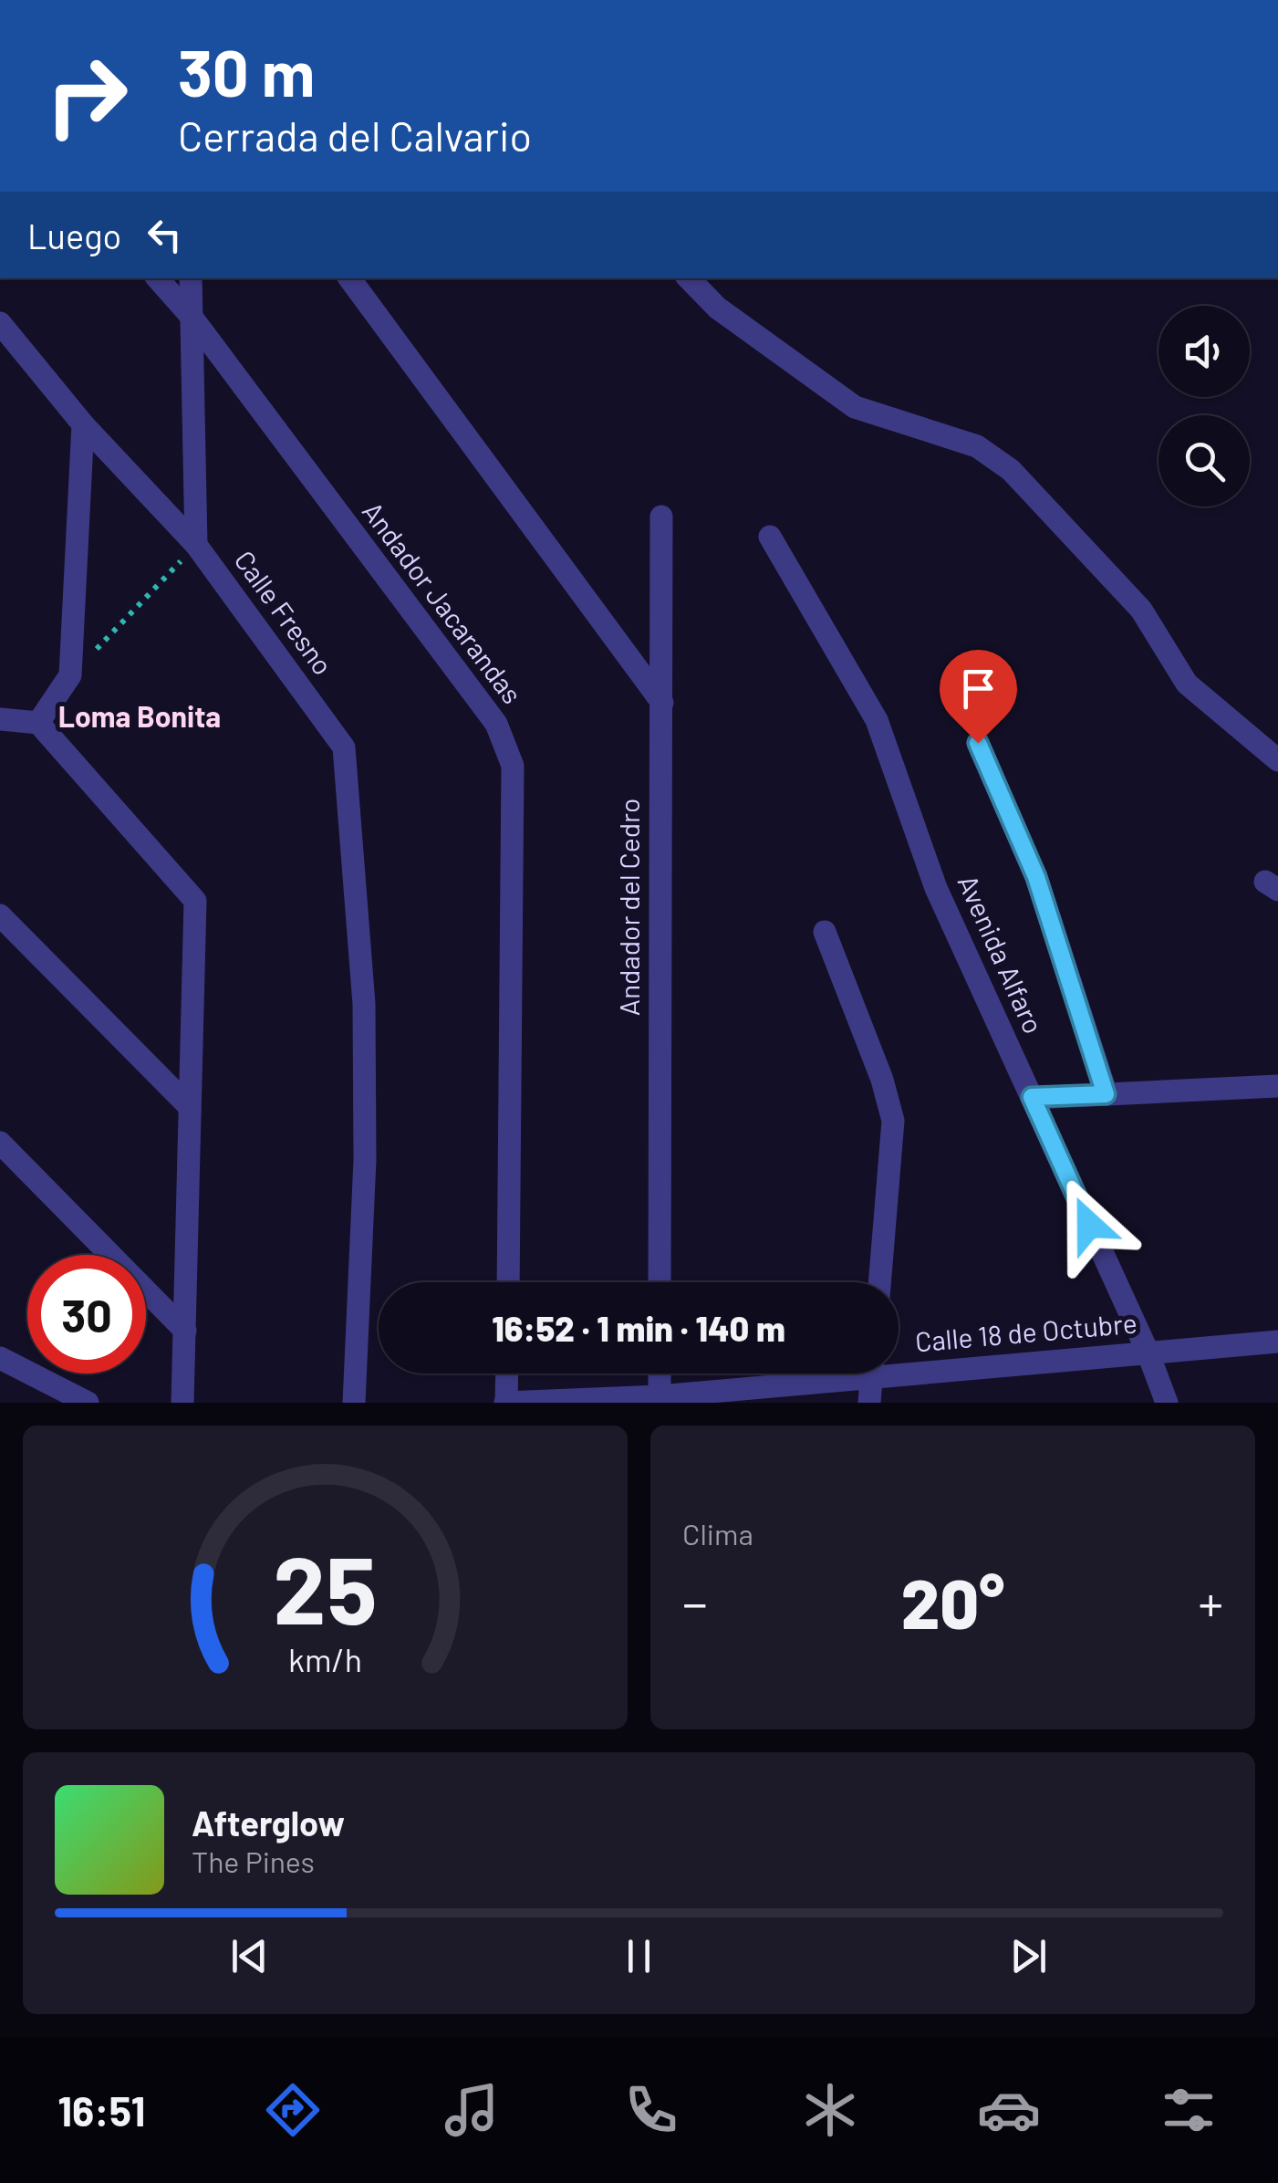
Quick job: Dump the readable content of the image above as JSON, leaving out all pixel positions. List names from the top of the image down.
{
  "streets": {
    "street": [
      "Andador Jacarandas",
      "Calle Fresno",
      "Andador del Cedro",
      "Avenida Alfaro",
      "Calle 18 de Octubre"
    ]
  },
  "crossings": [
    ["Avenida Alfaro", "Calle 18 de Octubre"]
  ],
  "districts": ["Loma Bonita"],
  "page": {
    "turn": ["30 m", "Cerrada del Calvario"],
    "then": "Luego",
    "limit": "30",
    "trip": "16:52 · 1 min · 140 m",
    "tile": "Clima",
    "heat": ["−", "20°", "+"],
    "song": ["Afterglow", "The Pines"],
    "tabs": "16:51",
    "gauge": ["25", "km/h"]
  }
}
